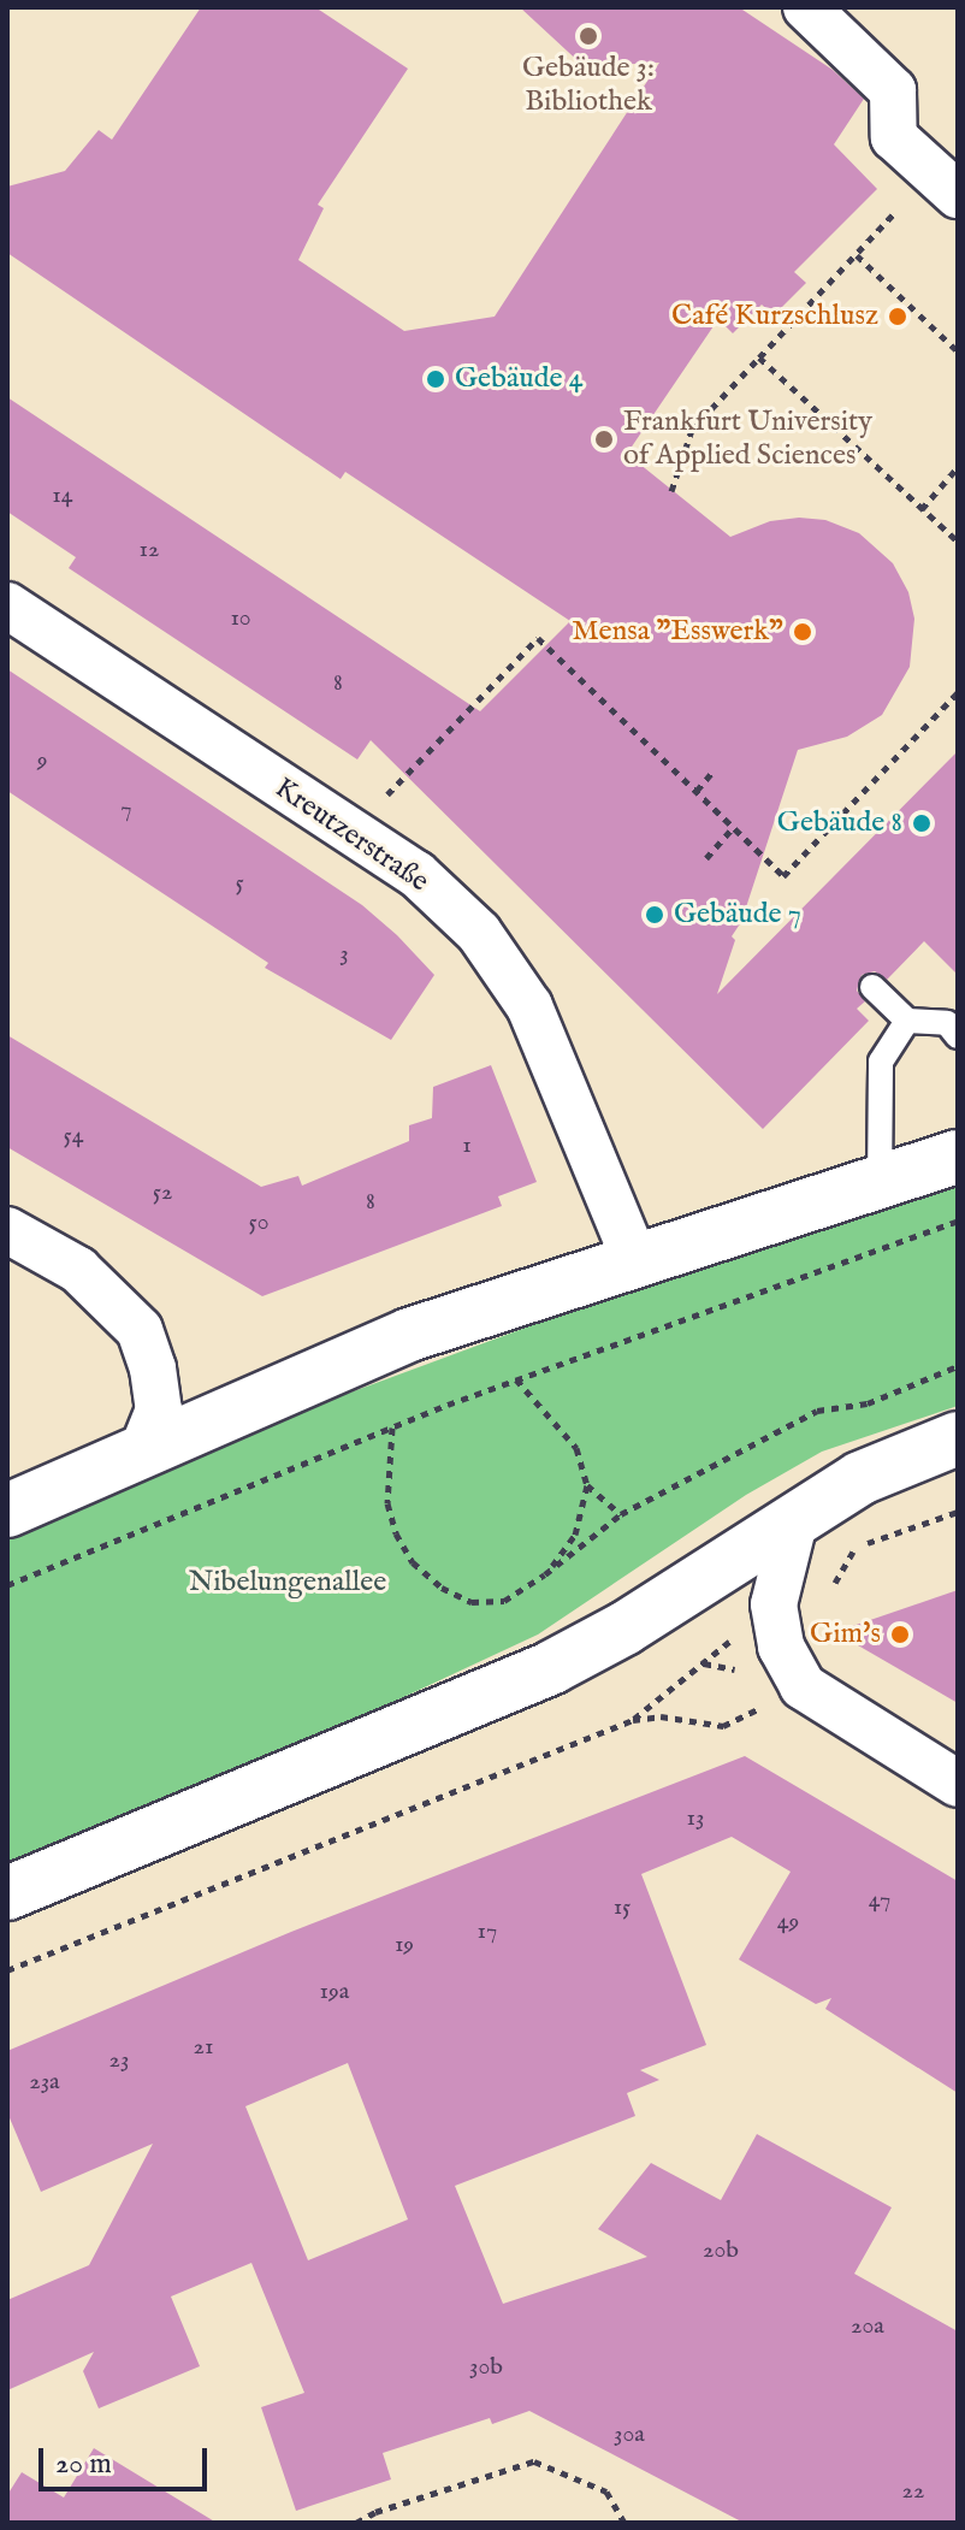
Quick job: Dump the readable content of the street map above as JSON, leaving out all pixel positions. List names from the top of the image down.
{
  "streets": {
    "street": ["Kreutzerstraße"]
  },
  "parks": ["Nibelungenallee"],
  "places": [
    "Gebäude 3: Bibliothek",
    "Café Kurzschlusz",
    "Gebäude 4",
    "Frankfurt University of Applied Sciences",
    "Mensa \"Esswerk\"",
    "Gebäude 8",
    "Gebäude 7",
    "Gim's"
  ],
  "house_numbers": [
    "14",
    "12",
    "10",
    "8",
    "9",
    "7",
    "5",
    "3",
    "54",
    "1",
    "52",
    "8",
    "50",
    "13",
    "47",
    "15",
    "49",
    "17",
    "19",
    "19a",
    "21",
    "23",
    "23a",
    "20b",
    "20a",
    "30b",
    "30a",
    "22"
  ],
  "scale_bar": "20 m"
}
